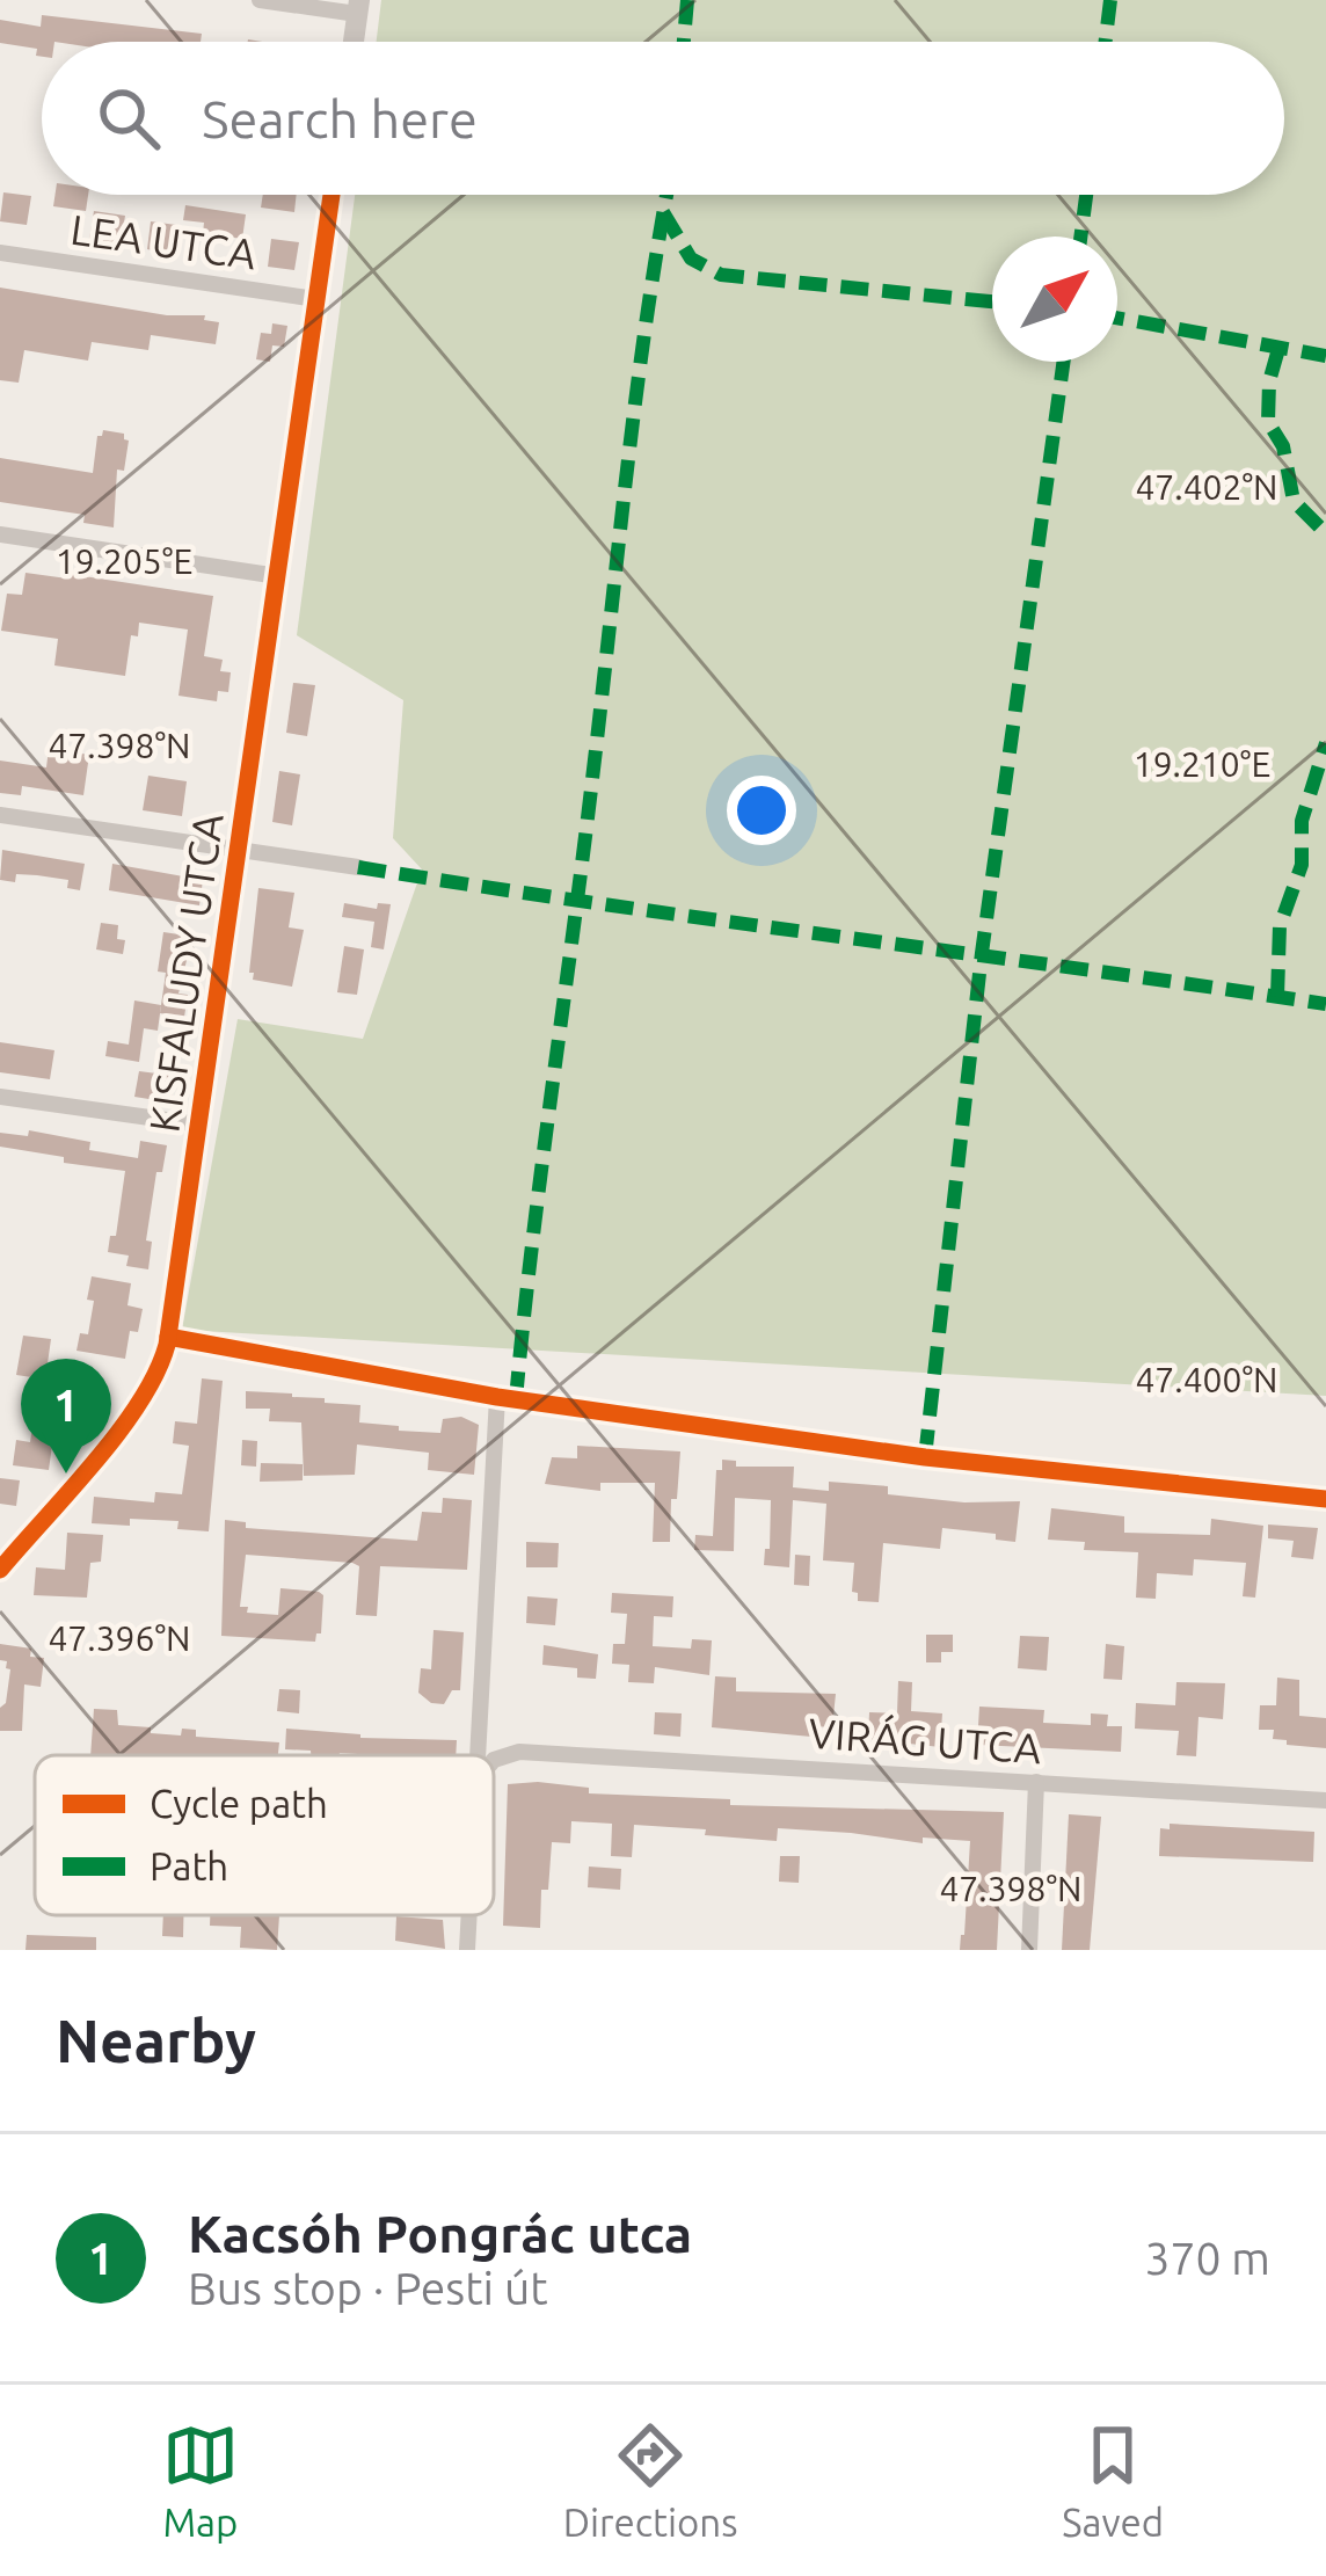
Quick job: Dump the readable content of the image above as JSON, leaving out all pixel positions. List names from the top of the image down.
{
  "streets": {
    "street": ["LEA UTCA", "KISFALUDY UTCA", "VIRÁG UTCA"]
  },
  "crossings": [
    ["LEA UTCA", "KISFALUDY UTCA"]
  ],
  "legend": ["Cycle path", "Path"],
  "north": "top right",
  "page": {
    "search": "Search here",
    "pins": "1",
    "heading": "Nearby",
    "list": [
      {
        "mark": "1",
        "name": "Kacsóh Pongrác utca",
        "note": "Bus stop · Pesti út",
        "value": "370 m"
      }
    ],
    "nav": ["Map", "Directions", "Saved"]
  },
  "coordinates": [
    "47.402°N",
    "19.205°E",
    "47.398°N",
    "19.210°E",
    "47.400°N",
    "47.396°N"
  ]
}
